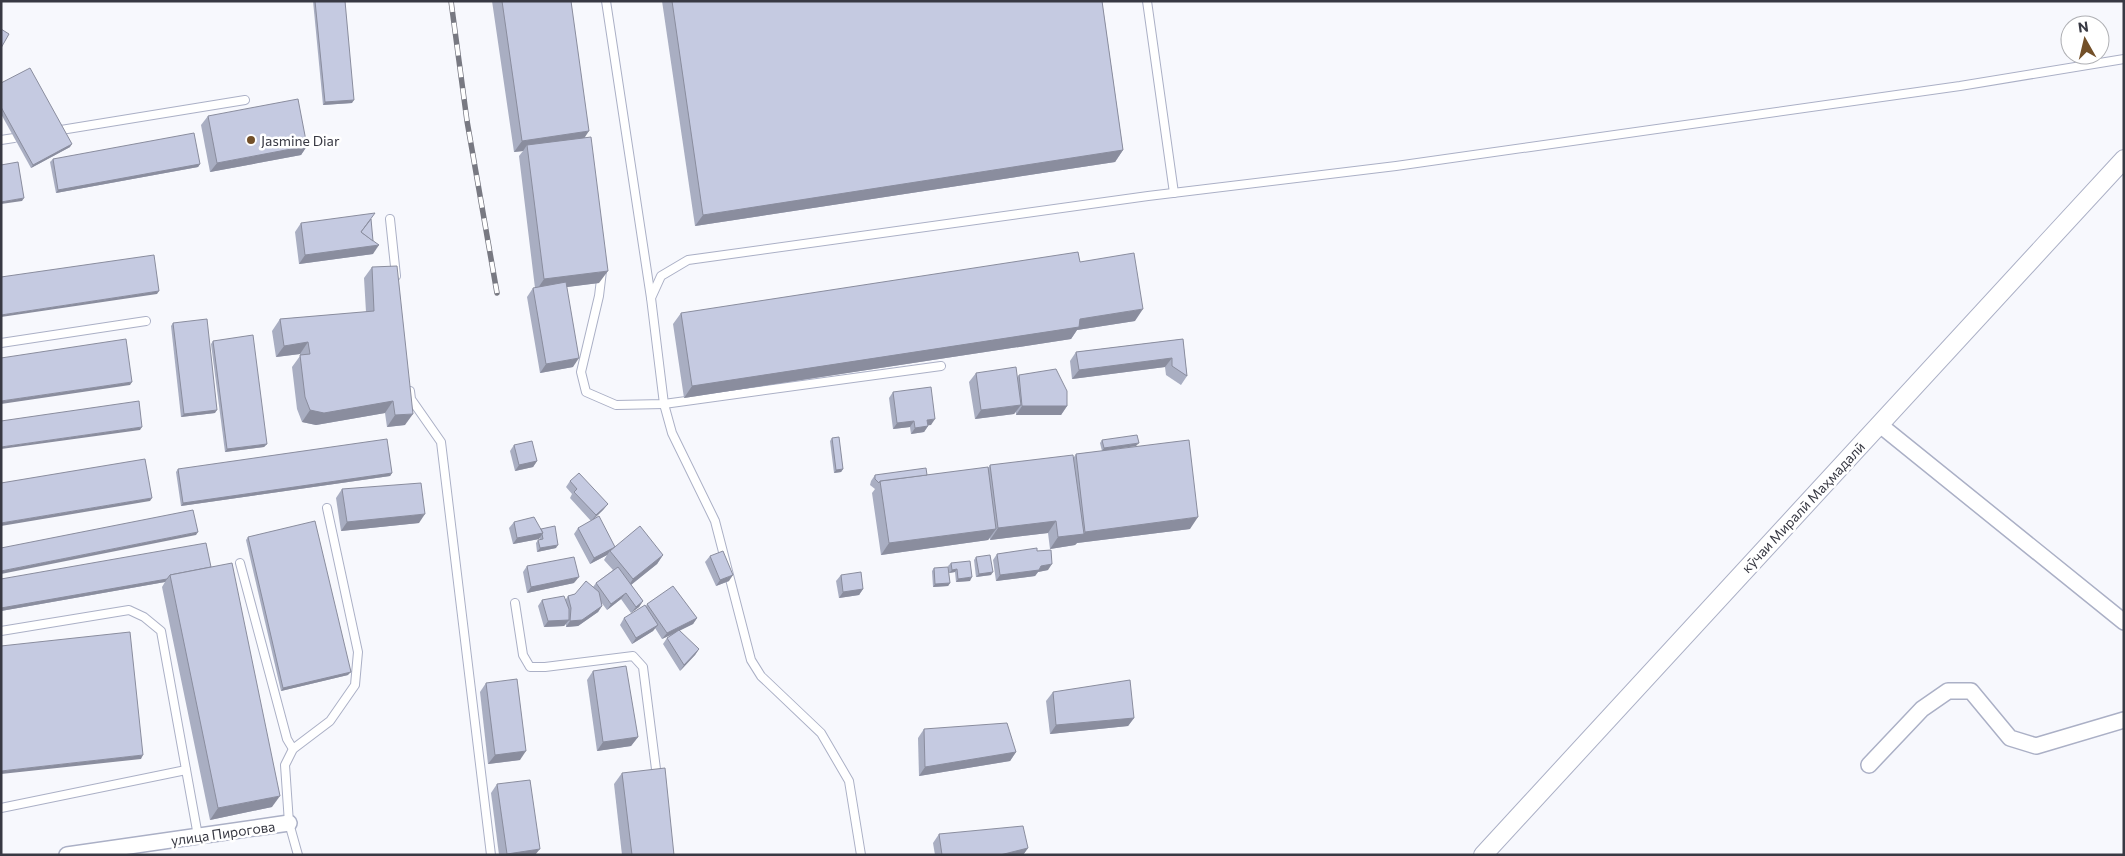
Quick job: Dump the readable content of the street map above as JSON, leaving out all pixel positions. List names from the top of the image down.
{
  "streets": {
    "street": ["кӯчаи Миралӣ Маҳмадалӣ", "улица Пирогова"]
  },
  "places": ["Jasmine Diar"],
  "north": "top"
}
